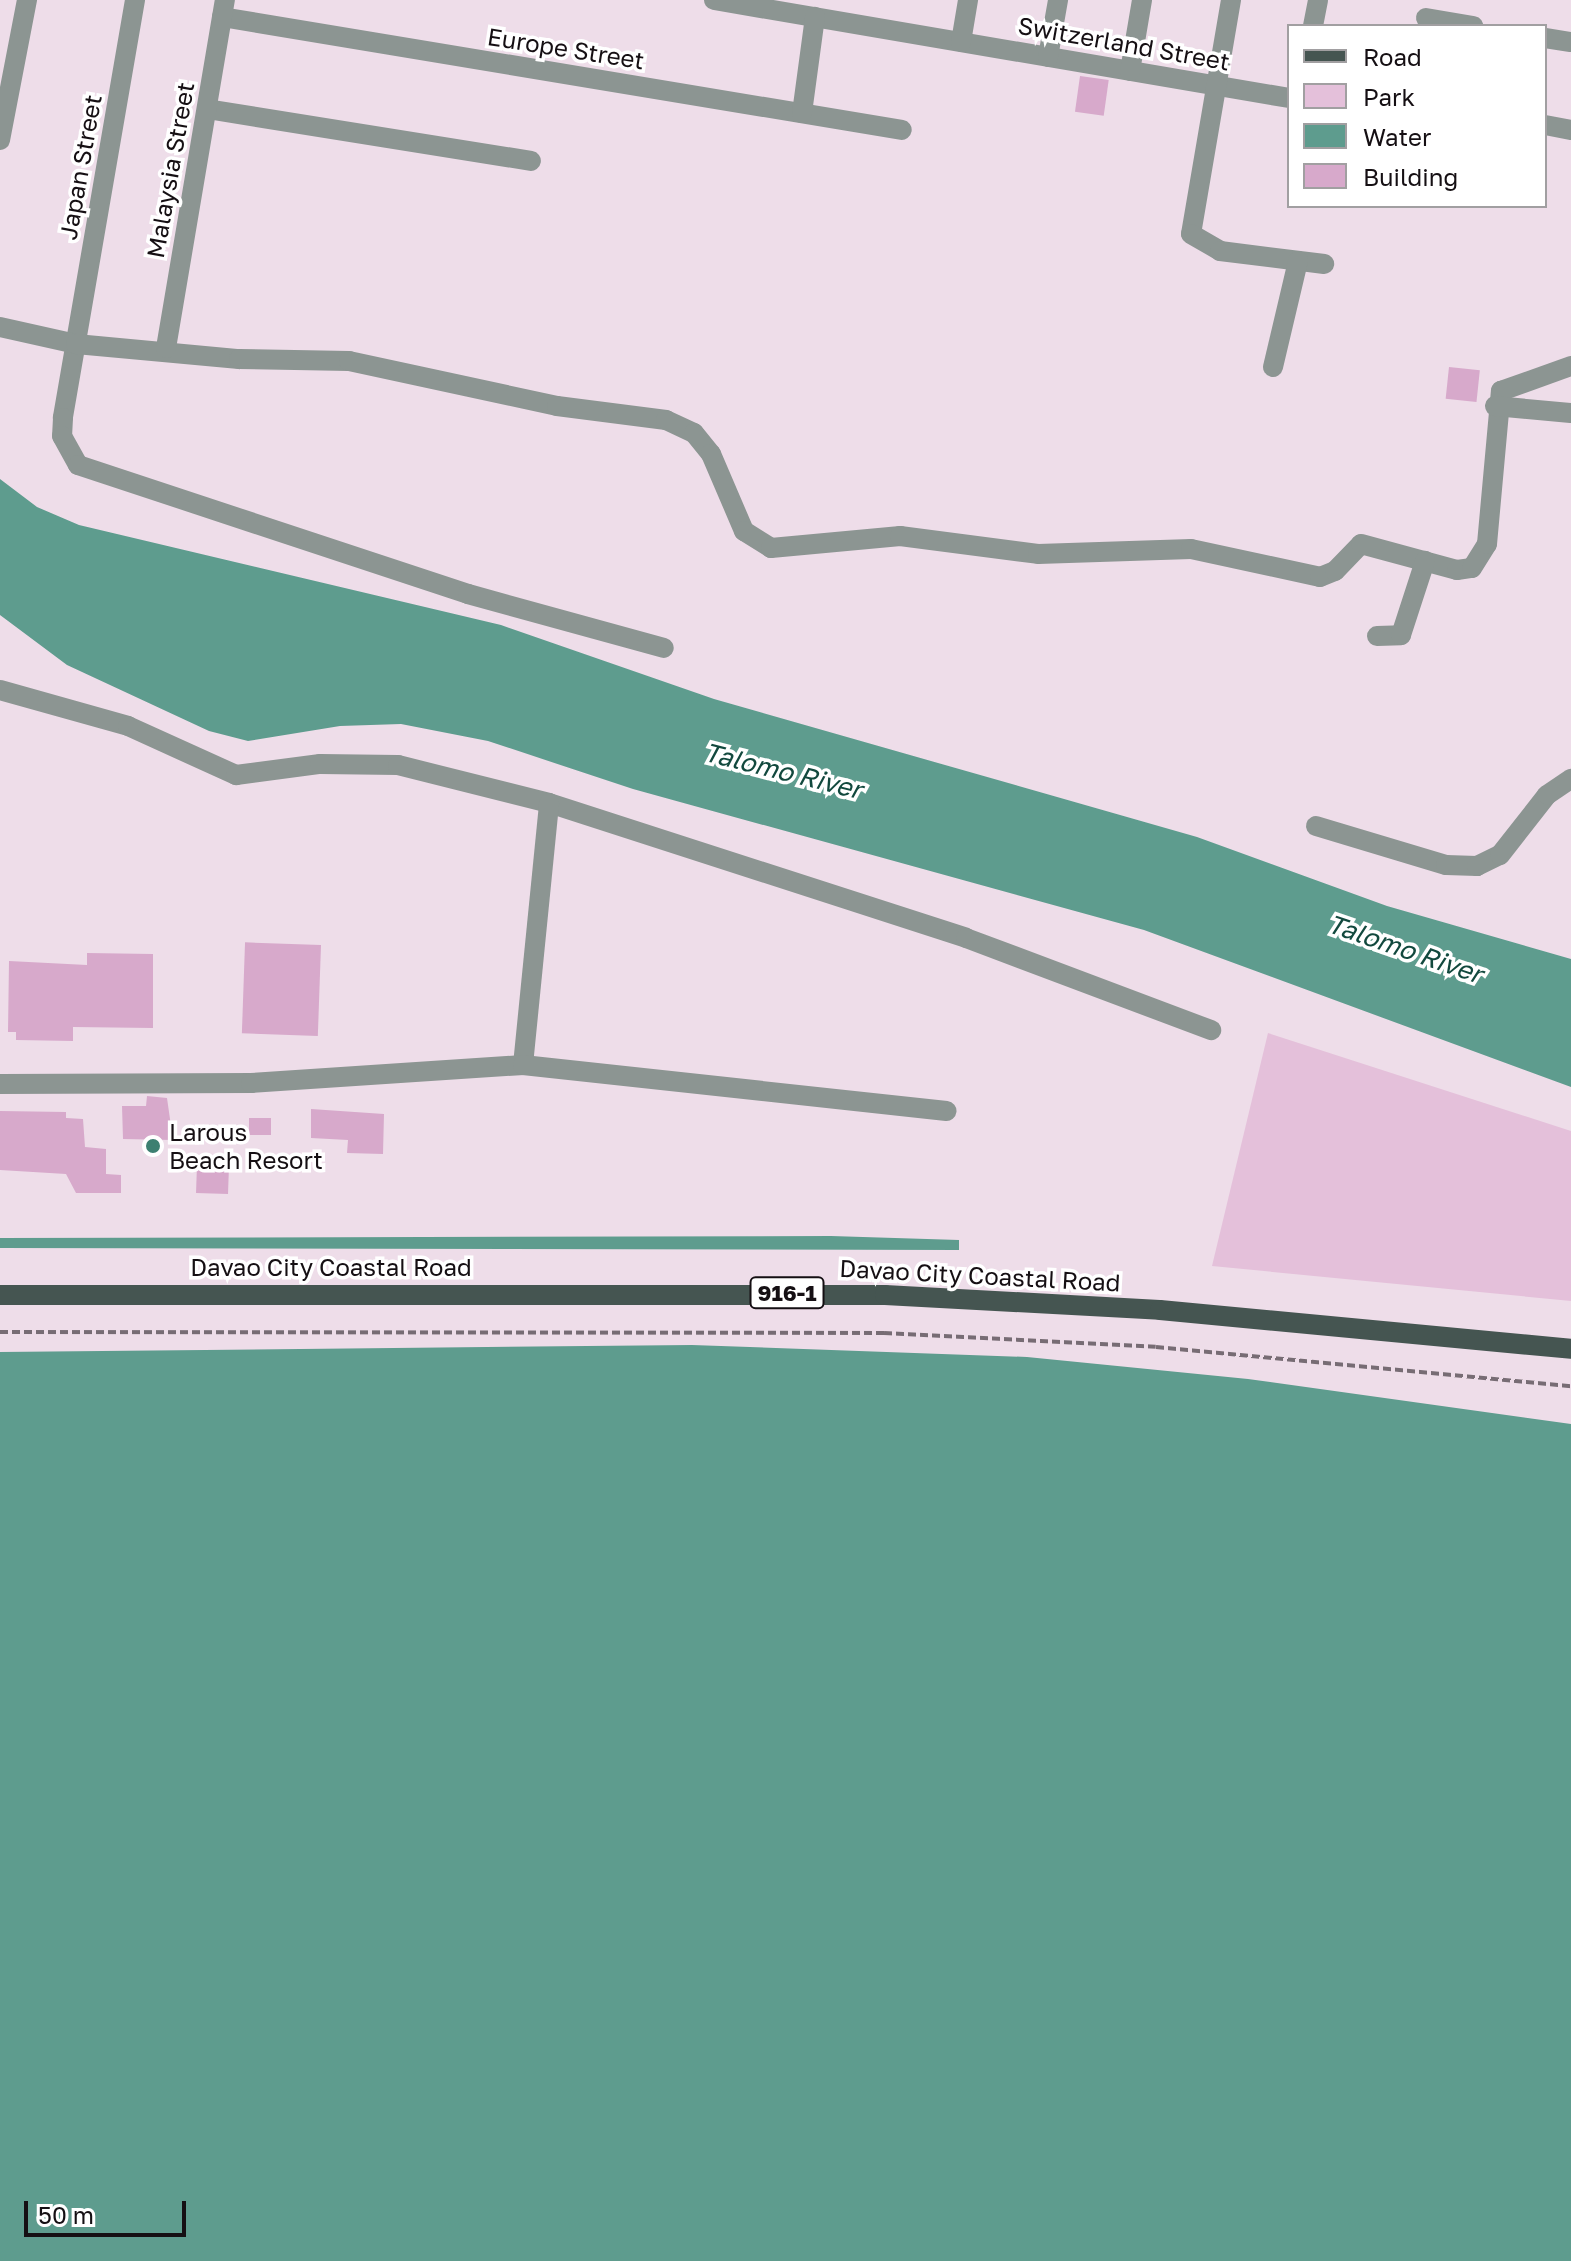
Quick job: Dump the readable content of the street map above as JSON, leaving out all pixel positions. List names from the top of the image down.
{
  "streets": {
    "main road": ["Davao City Coastal Road", "916-1"],
    "street": [
      "Switzerland Street",
      "Europe Street",
      "Japan Street",
      "Malaysia Street"
    ]
  },
  "crossings": [
    ["Europe Street", "Malaysia Street"]
  ],
  "water": ["Talomo River"],
  "places": ["Larous Beach Resort"],
  "legend": [
    "Road",
    "Park",
    "Water",
    "Building"
  ],
  "scale_bar": "50 m"
}
